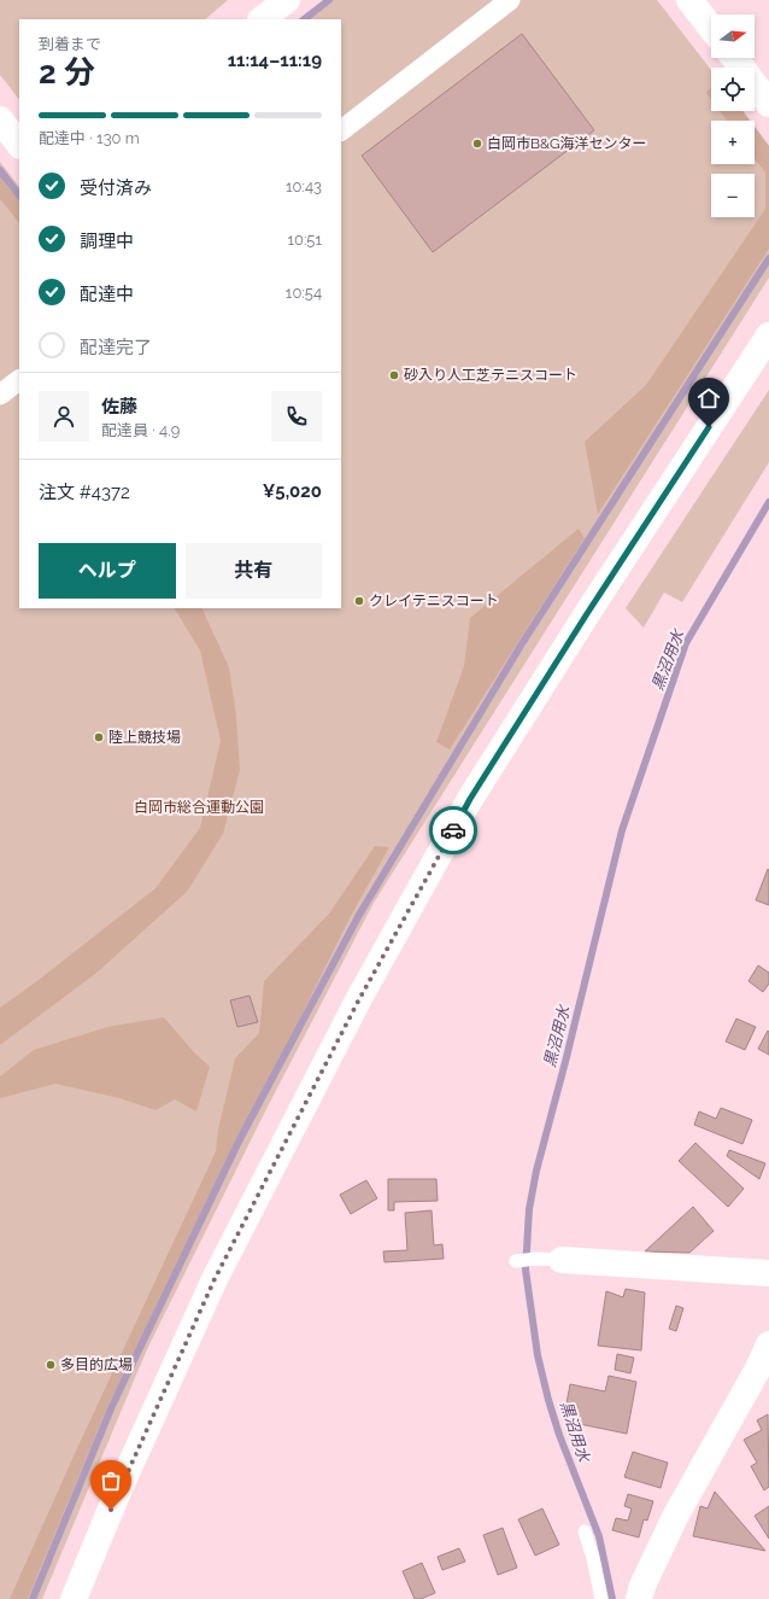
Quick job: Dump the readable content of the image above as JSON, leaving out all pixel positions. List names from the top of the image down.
{
  "water": ["黒沼用水"],
  "parks": ["白岡市総合運動公園"],
  "places": [
    "白岡市B&G海洋センター",
    "砂入り人工芝テニスコート",
    "クレイテニスコート",
    "陸上競技場",
    "多目的広場"
  ],
  "north": "right",
  "page": {
    "map_buttons": ["+", "−"],
    "heading": ["2 分", "到着まで", "11:14–11:19"],
    "panel": [
      "佐藤",
      "配達員 · 4.9",
      "注文 #4372",
      "¥5,020"
    ],
    "bar": "配達中 · 130 m",
    "list": [
      ["受付済み", "10:43"],
      ["調理中", "10:51"],
      ["配達中", "10:54"],
      "配達完了"
    ],
    "buttons": ["ヘルプ", "共有"]
  }
}
